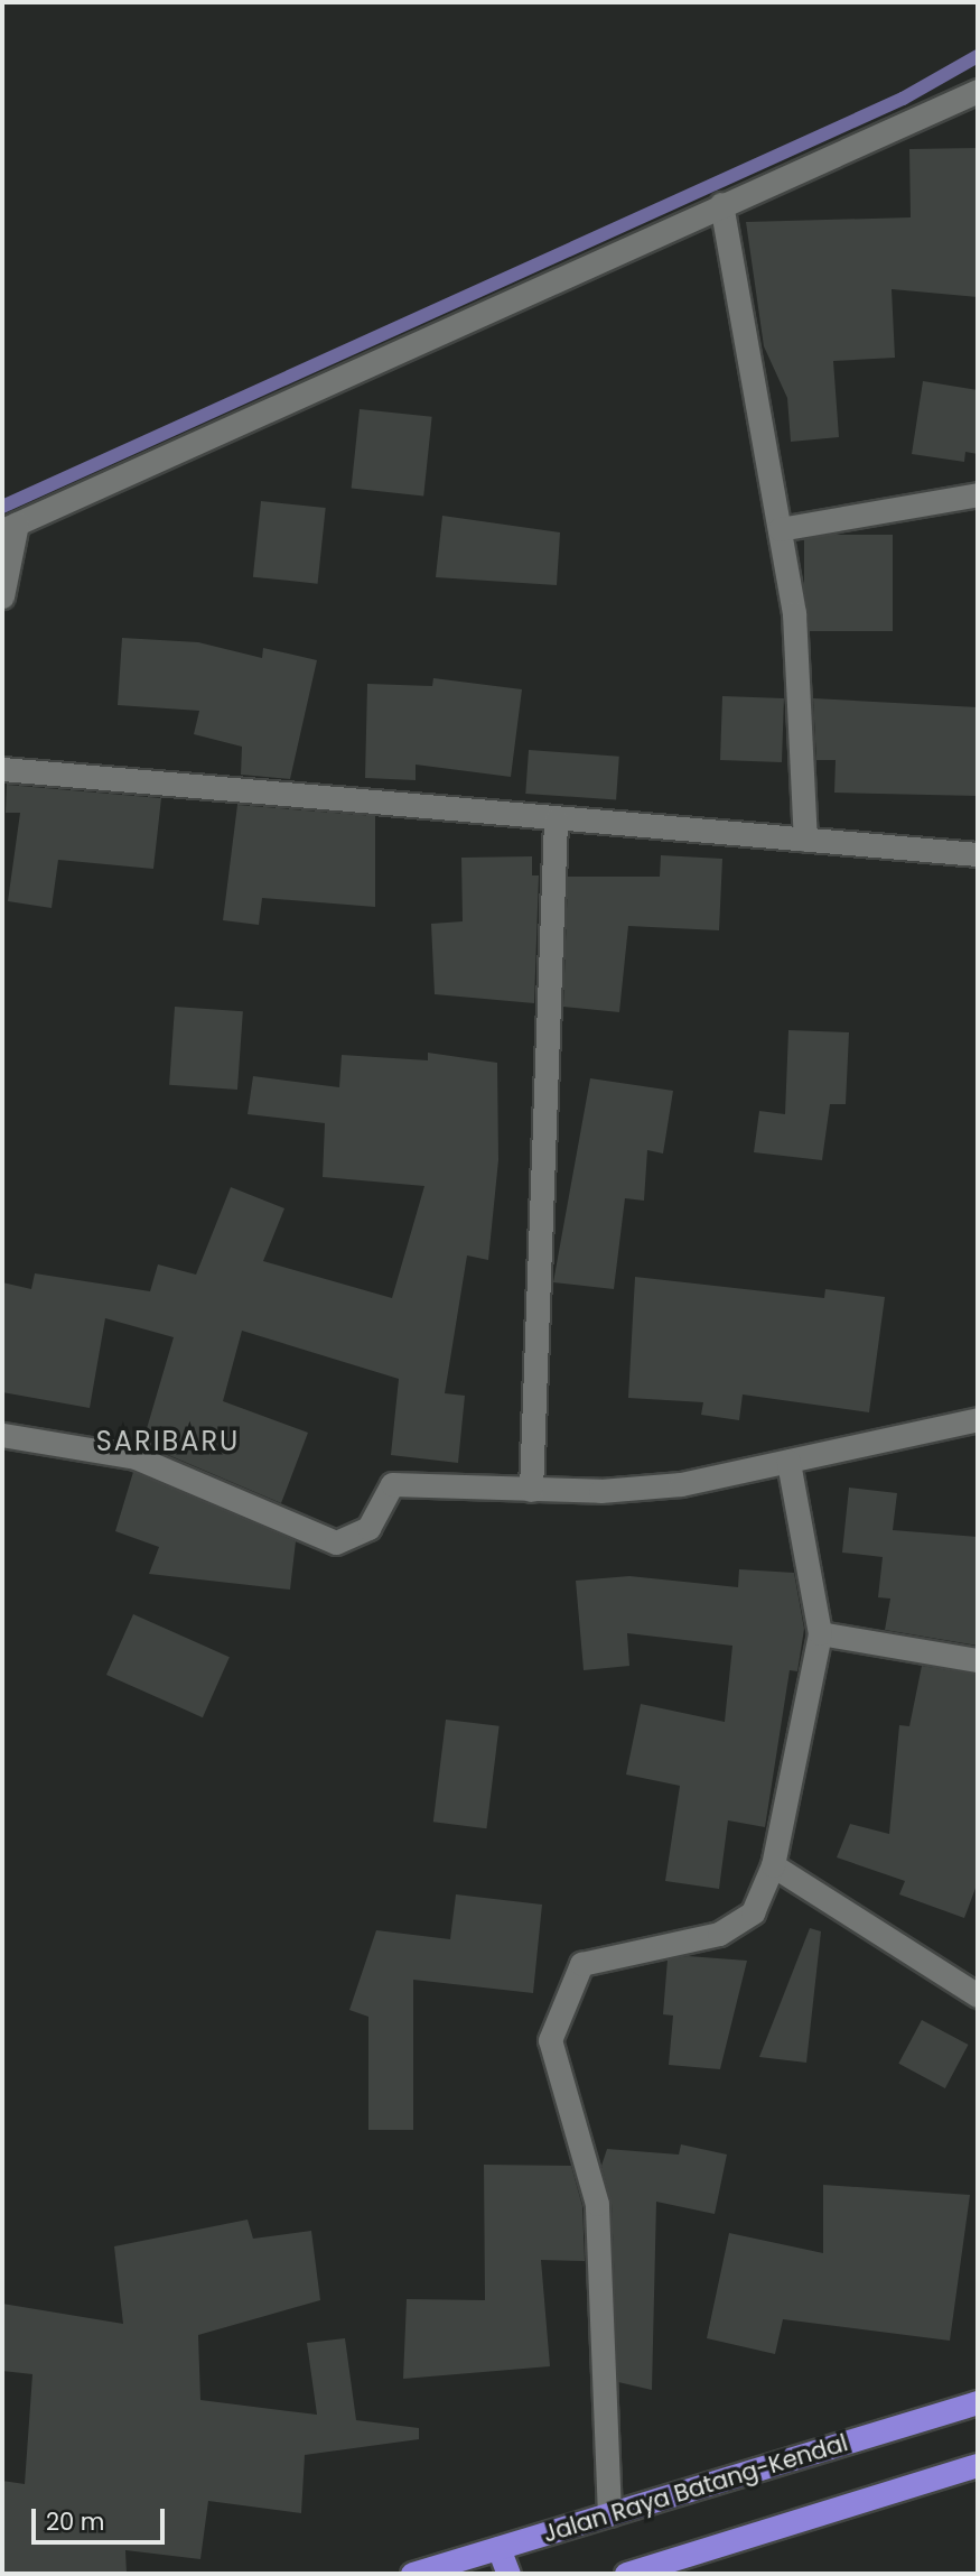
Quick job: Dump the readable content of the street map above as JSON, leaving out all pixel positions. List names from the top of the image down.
{
  "streets": {
    "highway": ["Jalan Raya Batang-Kendal"]
  },
  "districts": ["SARIBARU"],
  "scale_bar": "20 m"
}
